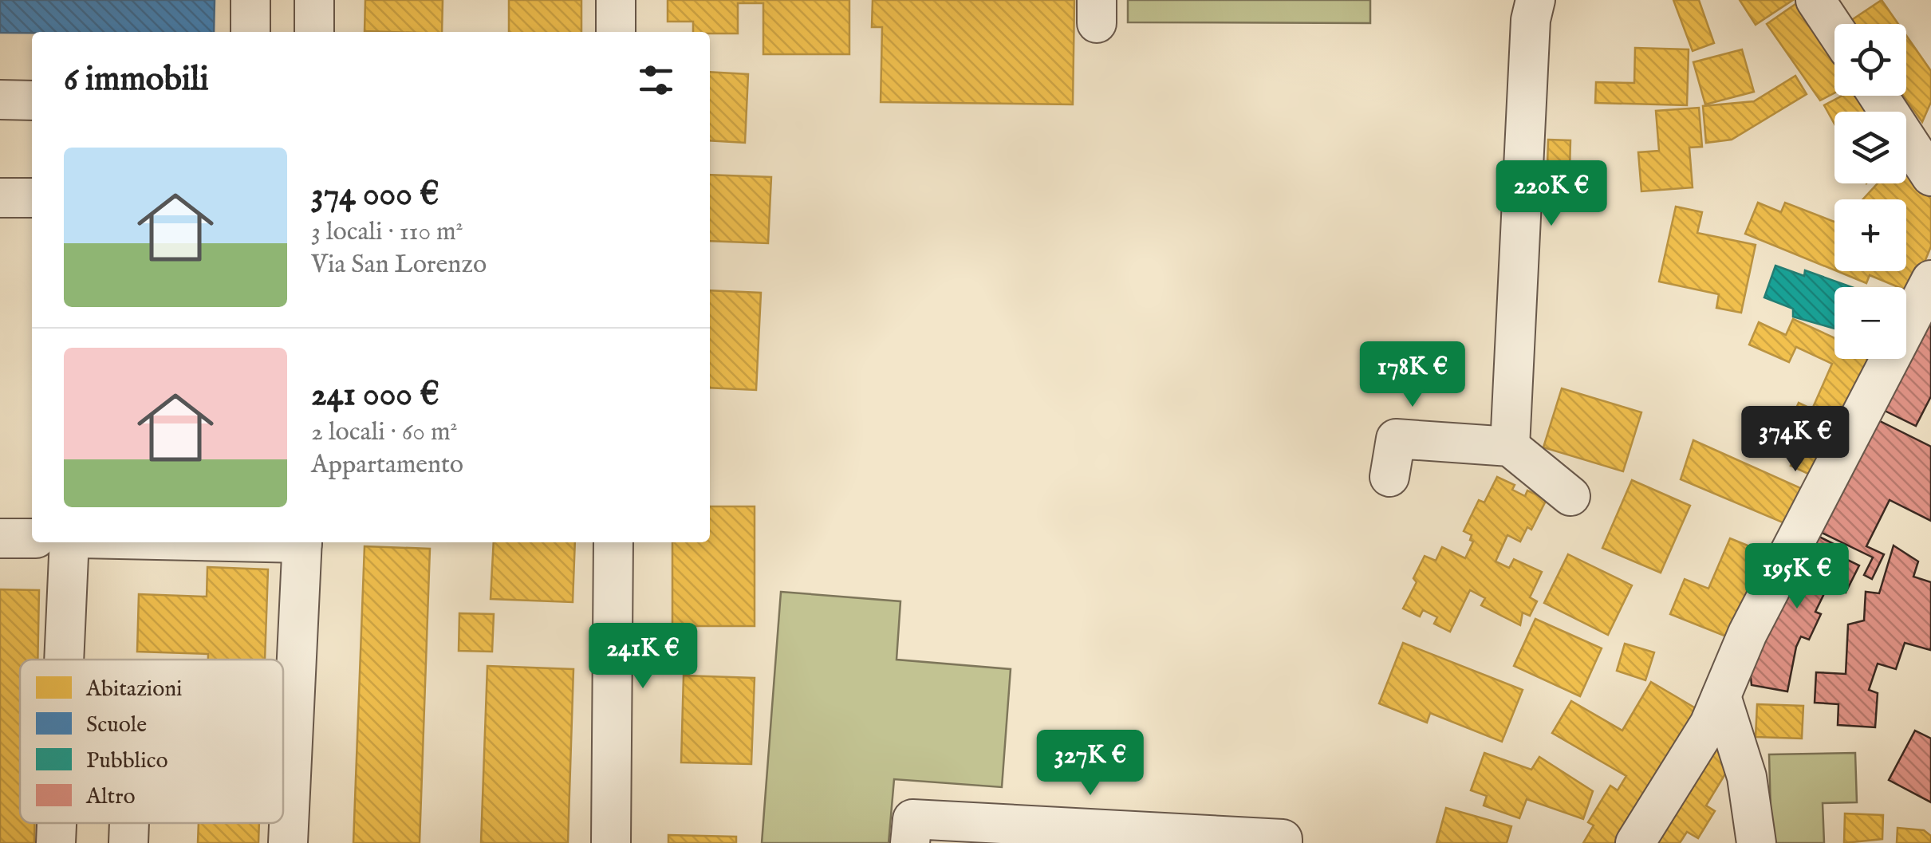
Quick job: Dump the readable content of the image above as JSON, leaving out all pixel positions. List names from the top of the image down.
{
  "legend": [
    "Abitazioni",
    "Scuole",
    "Pubblico",
    "Altro"
  ],
  "page": {
    "map_buttons": ["+", "−"],
    "heading": "6 immobili",
    "list": [
      {
        "name": "374 000 €",
        "note": "3 locali · 110 m² · Via San Lorenzo"
      },
      {
        "name": "241 000 €",
        "note": "2 locali · 60 m² · Appartamento"
      }
    ],
    "price": [
      "220K €",
      "178K €",
      "374K €",
      "195K €",
      "241K €",
      "327K €"
    ]
  }
}
